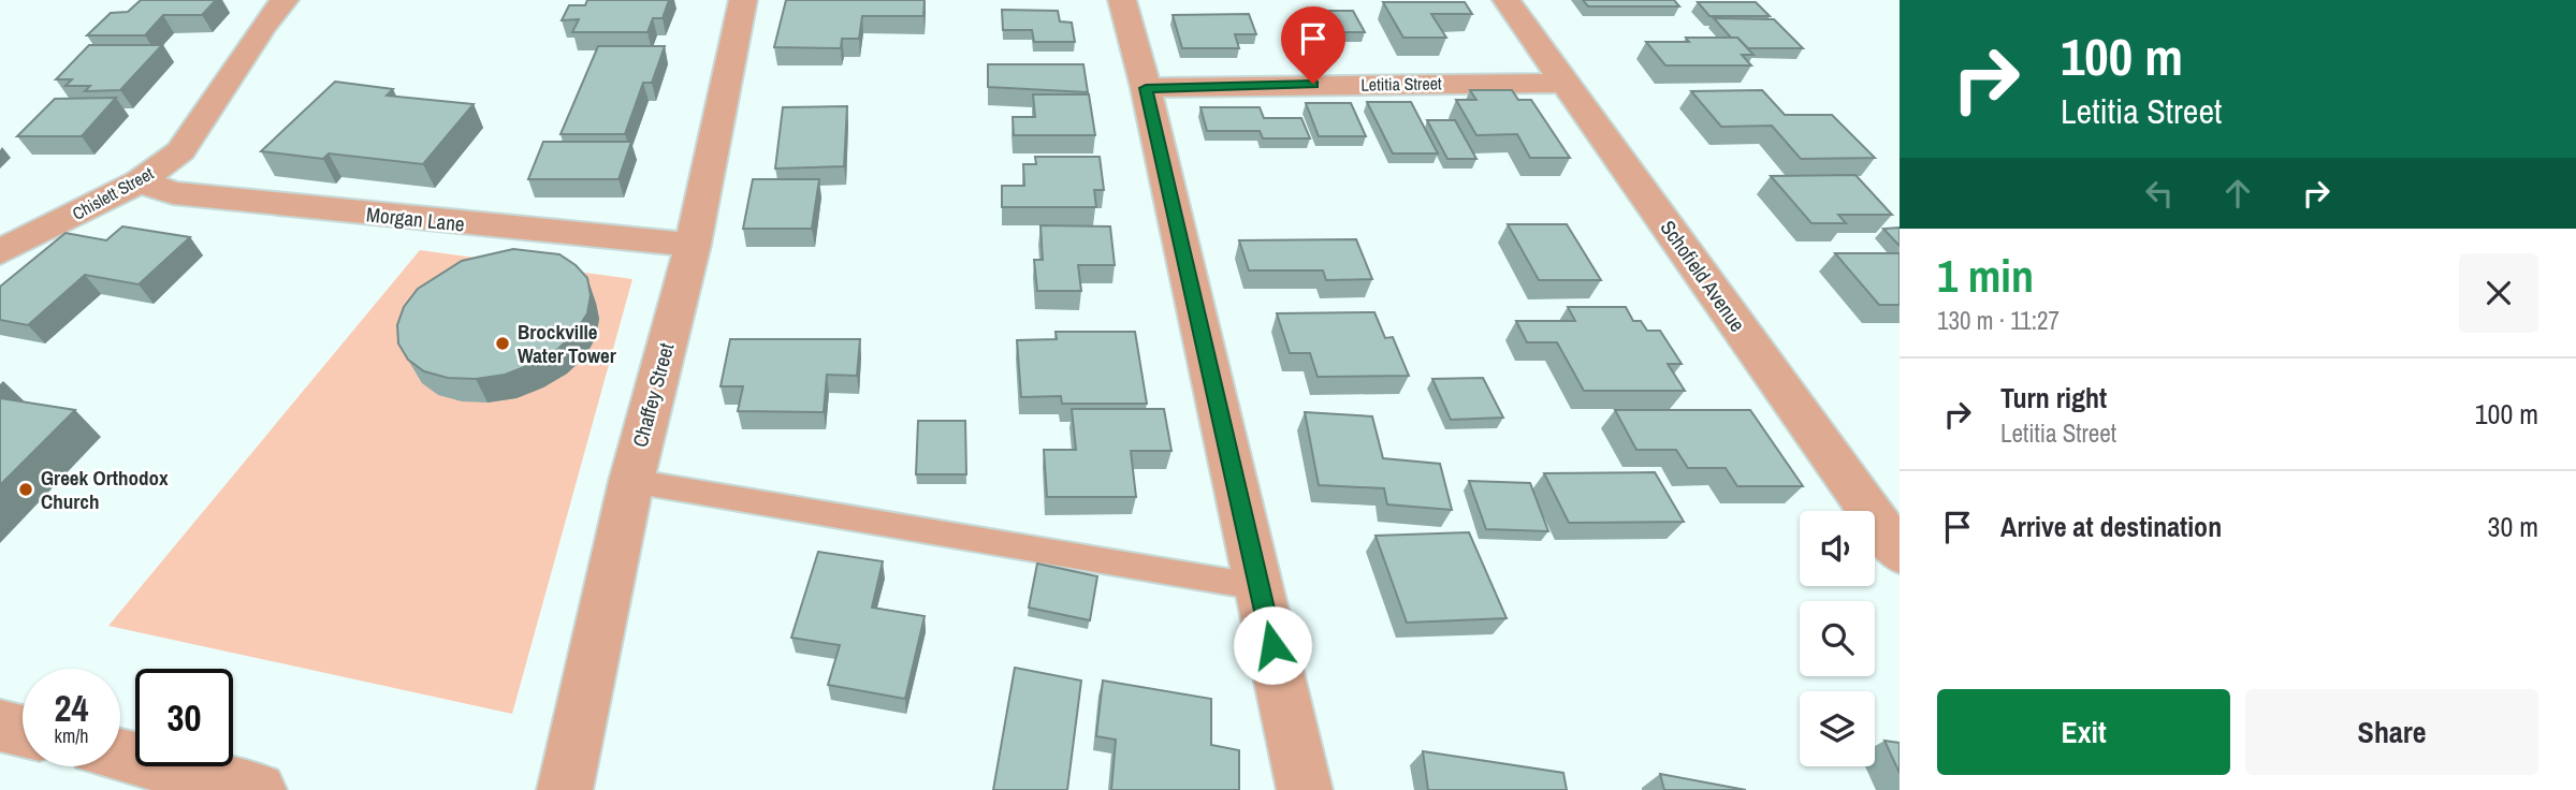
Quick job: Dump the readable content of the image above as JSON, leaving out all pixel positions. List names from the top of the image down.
{
  "streets": {
    "street": [
      "Letitia Street",
      "Chislett Street",
      "Morgan Lane",
      "Schofield Avenue",
      "Chaffey Street"
    ]
  },
  "crossings": [
    ["Letitia Street", "Schofield Avenue"],
    ["Chislett Street", "Morgan Lane"],
    ["Morgan Lane", "Chaffey Street"]
  ],
  "places": ["Brockville Water Tower", "Greek Orthodox Church"],
  "page": {
    "turn": ["100 m", "Letitia Street"],
    "heading": ["1 min", "130 m · 11:27"],
    "list": [
      {
        "name": "Turn right",
        "note": "Letitia Street",
        "value": "100 m"
      },
      {
        "name": "Arrive at destination",
        "value": "30 m"
      }
    ],
    "speed": "24 km/h",
    "limit": "30",
    "buttons": ["Exit", "Share"]
  }
}
